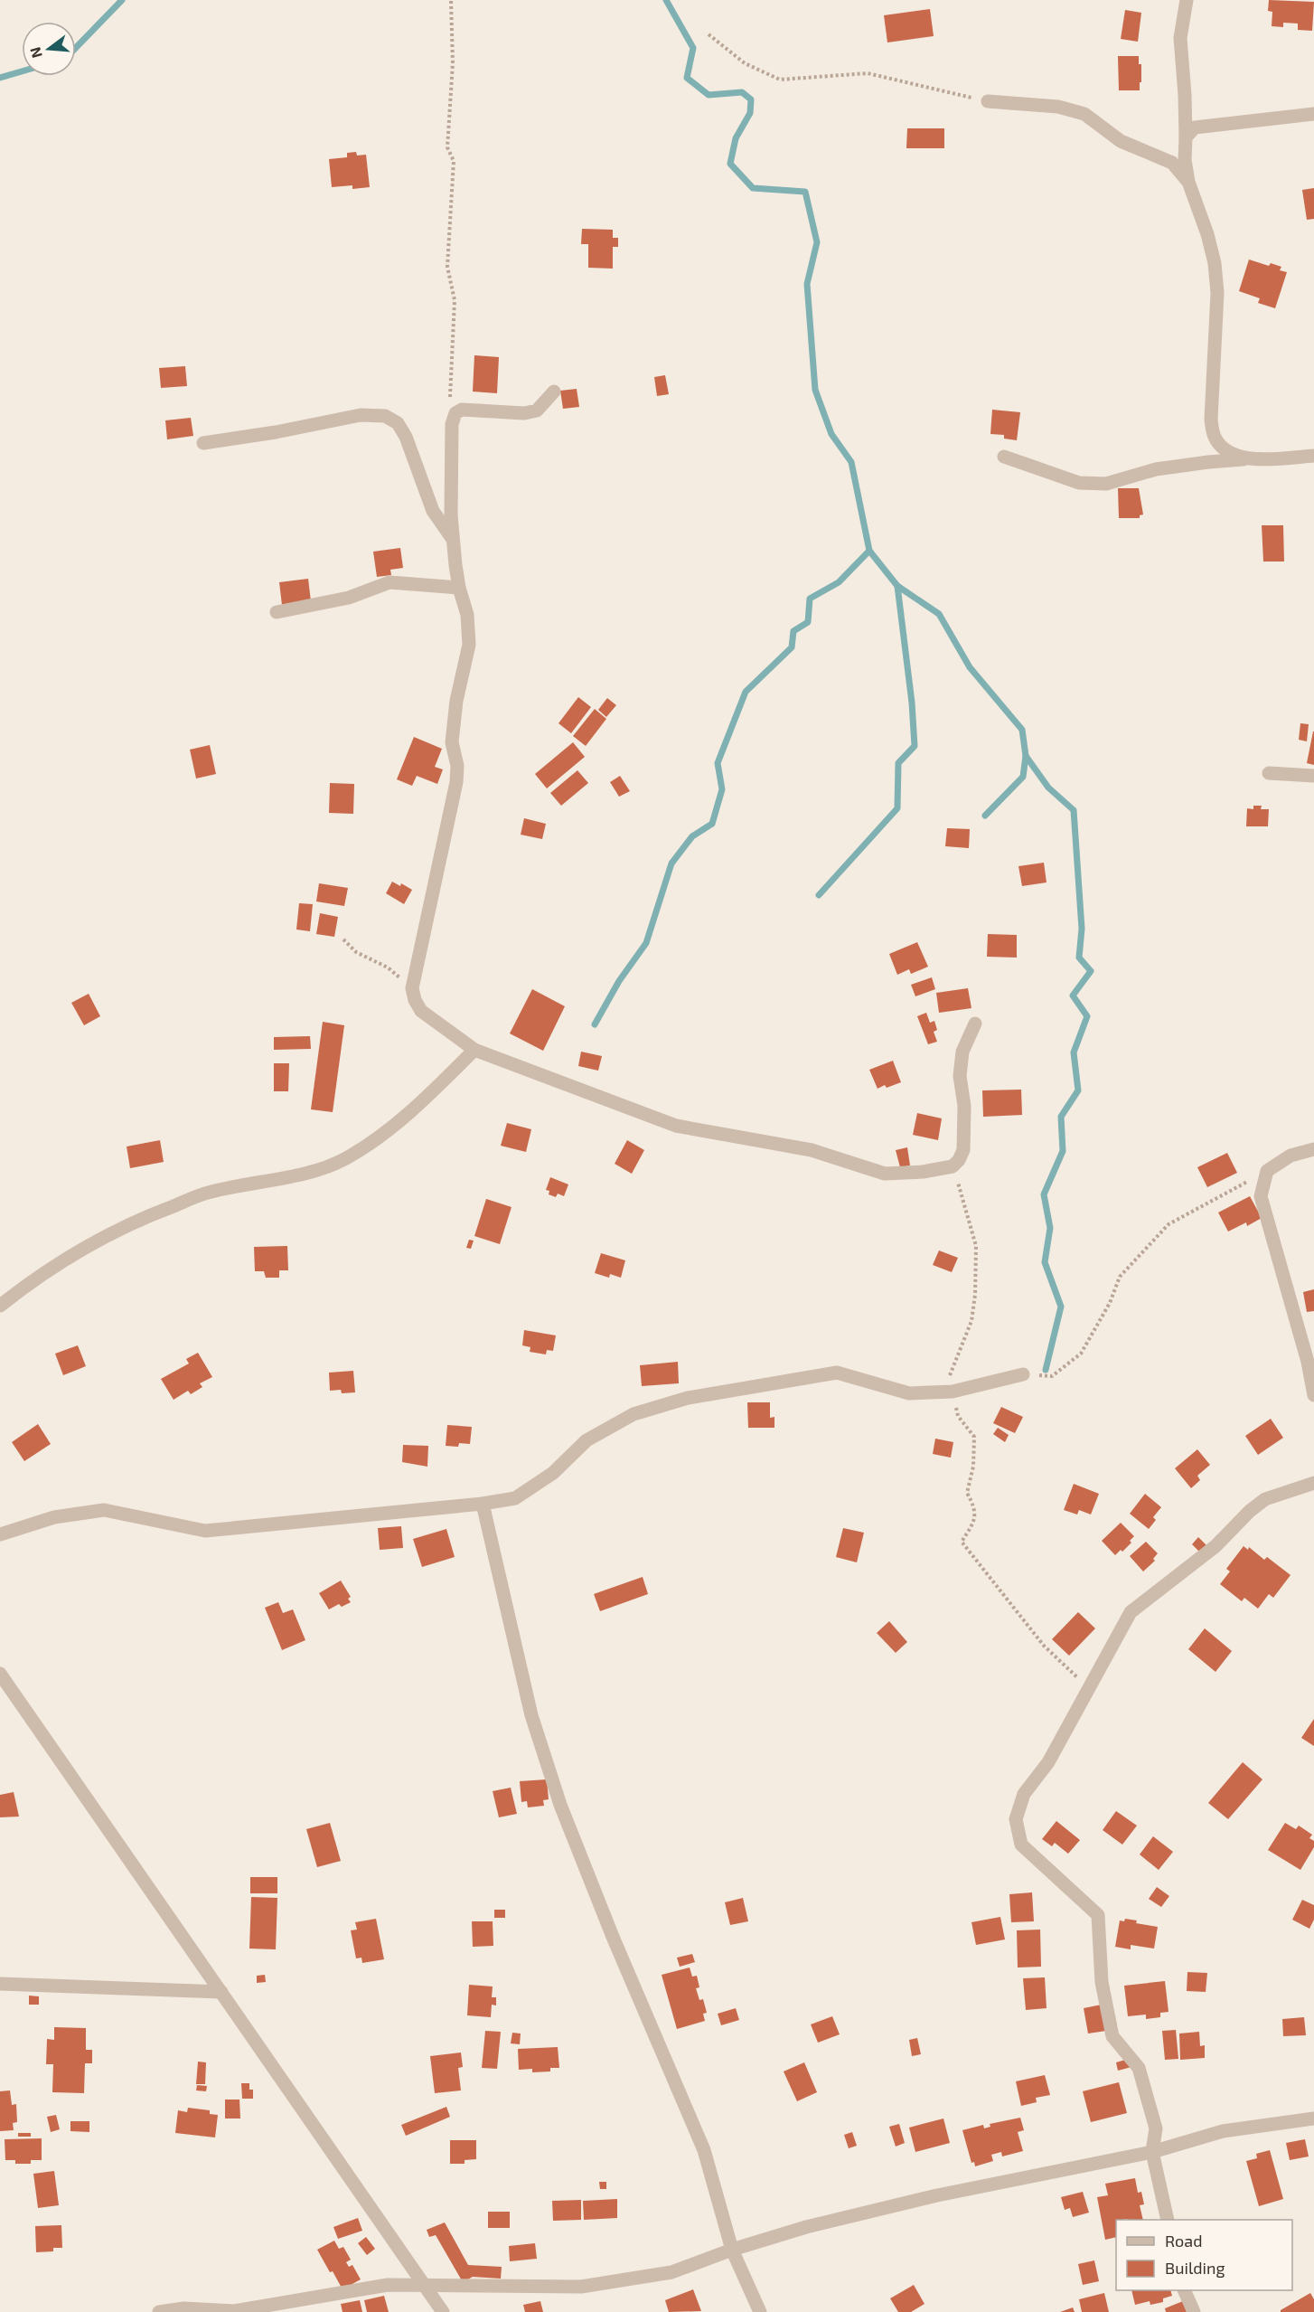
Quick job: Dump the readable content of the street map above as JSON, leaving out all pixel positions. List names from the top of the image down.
{
  "legend": ["Road", "Building"],
  "north": "left"
}
